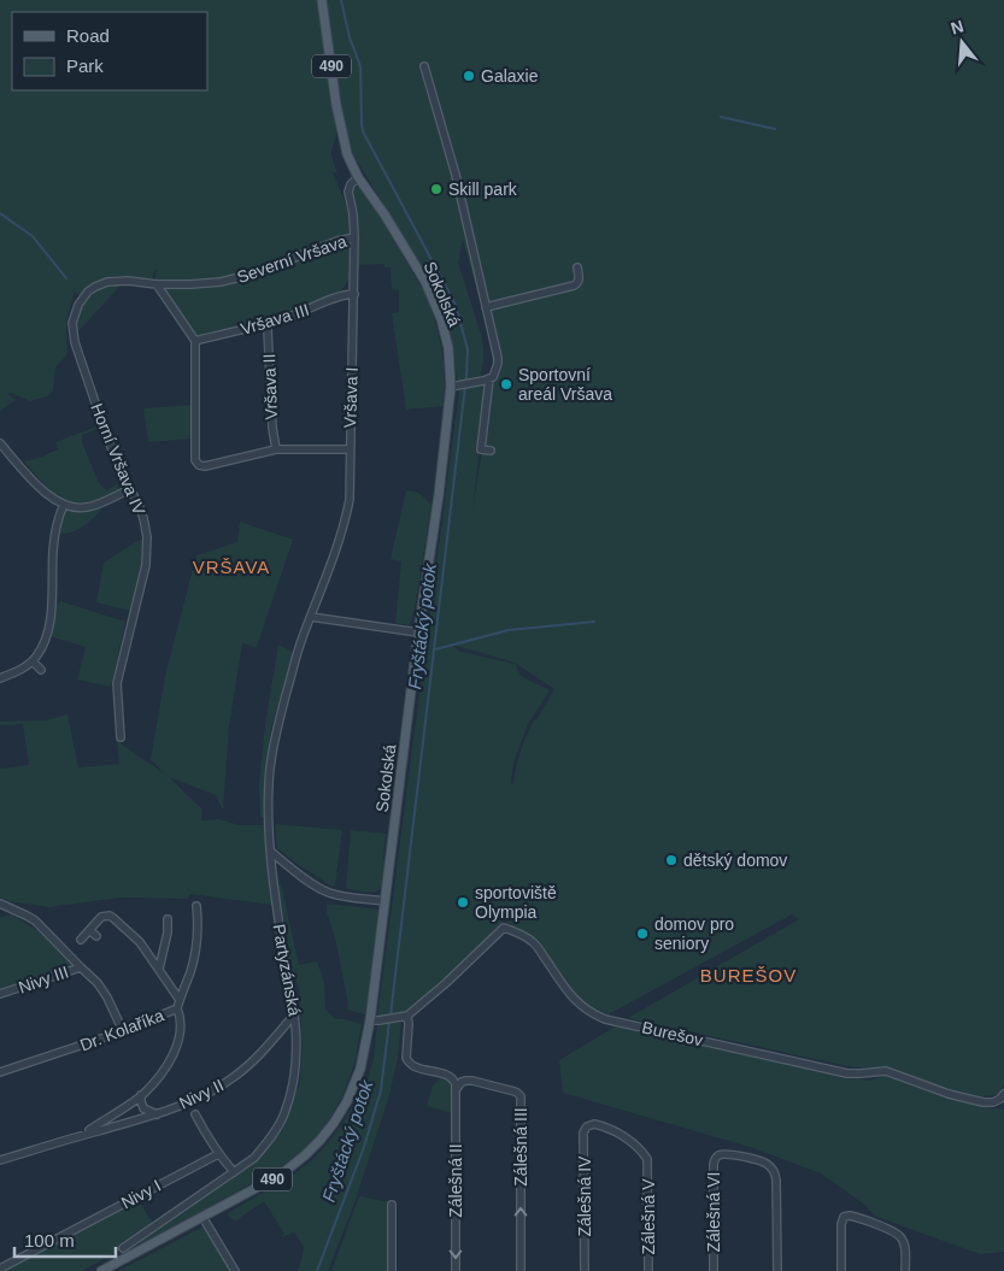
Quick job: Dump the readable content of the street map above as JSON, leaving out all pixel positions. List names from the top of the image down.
{
  "streets": {
    "main road": ["490", "Sokolská"],
    "street": [
      "Severní Vršava",
      "Vršava III",
      "Vršava II",
      "Vršava I",
      "Horní Vršava IV",
      "Partyzánská",
      "Nivy III",
      "Dr. Kolaříka",
      "Burešov",
      "Nivy II",
      "Zálešná III",
      "Zálešná II",
      "Nivy I",
      "Zálešná IV",
      "Zálešná VI",
      "Zálešná V"
    ]
  },
  "crossings": [
    ["490", "Sokolská"],
    ["490", "Vršava I"],
    ["Severní Vršava", "Vršava I"],
    ["Severní Vršava", "Horní Vršava IV"],
    ["Sokolská", "Vršava I"],
    ["Vršava III", "Vršava II"],
    ["Vršava III", "Vršava I"],
    ["Vršava I", "Partyzánská"],
    ["Partyzánská", "Nivy II"],
    ["Nivy III", "Dr. Kolaříka"],
    ["Dr. Kolaříka", "Nivy II"],
    ["Zálešná III", "Zálešná II"],
    ["Zálešná IV", "Zálešná V"]
  ],
  "one_way": ["Zálešná II"],
  "districts": ["VRŠAVA", "BUREŠOV"],
  "water": ["Fryštácký potok"],
  "places": [
    "Galaxie",
    "Skill park",
    "Sportovní areál Vršava",
    "dětský domov",
    "sportoviště Olympia",
    "domov pro seniory"
  ],
  "legend": ["Road", "Park"],
  "scale_bar": "100 m",
  "north": "top"
}
